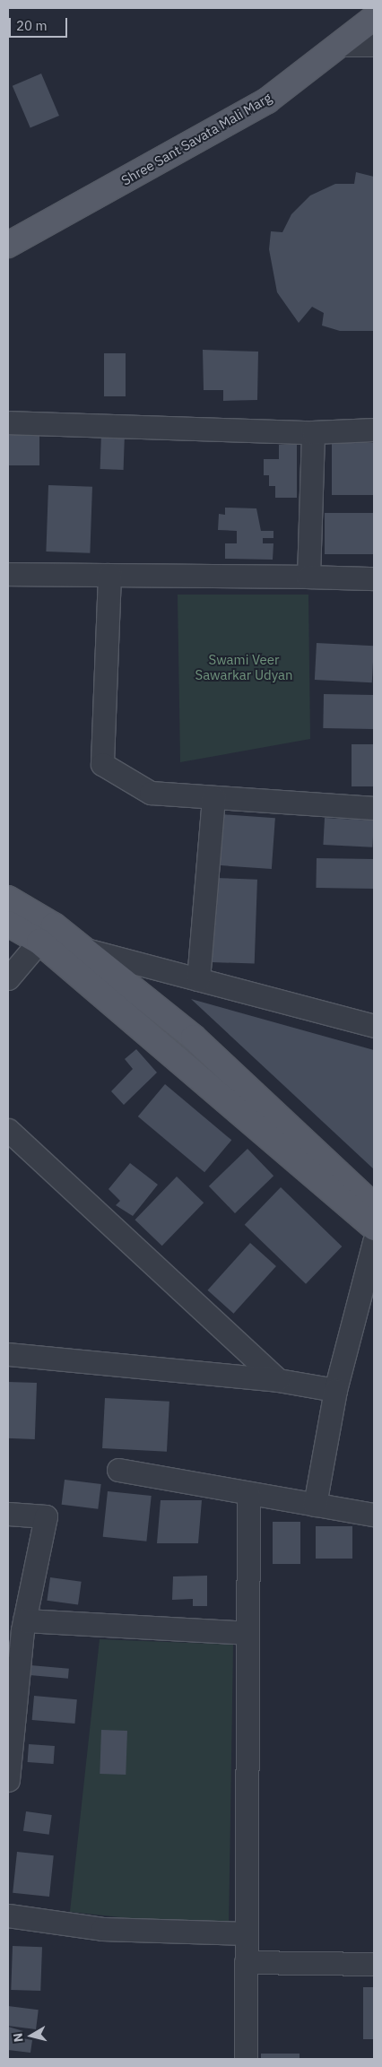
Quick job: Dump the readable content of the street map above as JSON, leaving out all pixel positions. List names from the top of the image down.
{
  "streets": {
    "main road": ["Shree Sant Savata Mali Marg"]
  },
  "parks": ["Swami Veer Sawarkar Udyan"],
  "scale_bar": "20 m",
  "north": "left"
}
